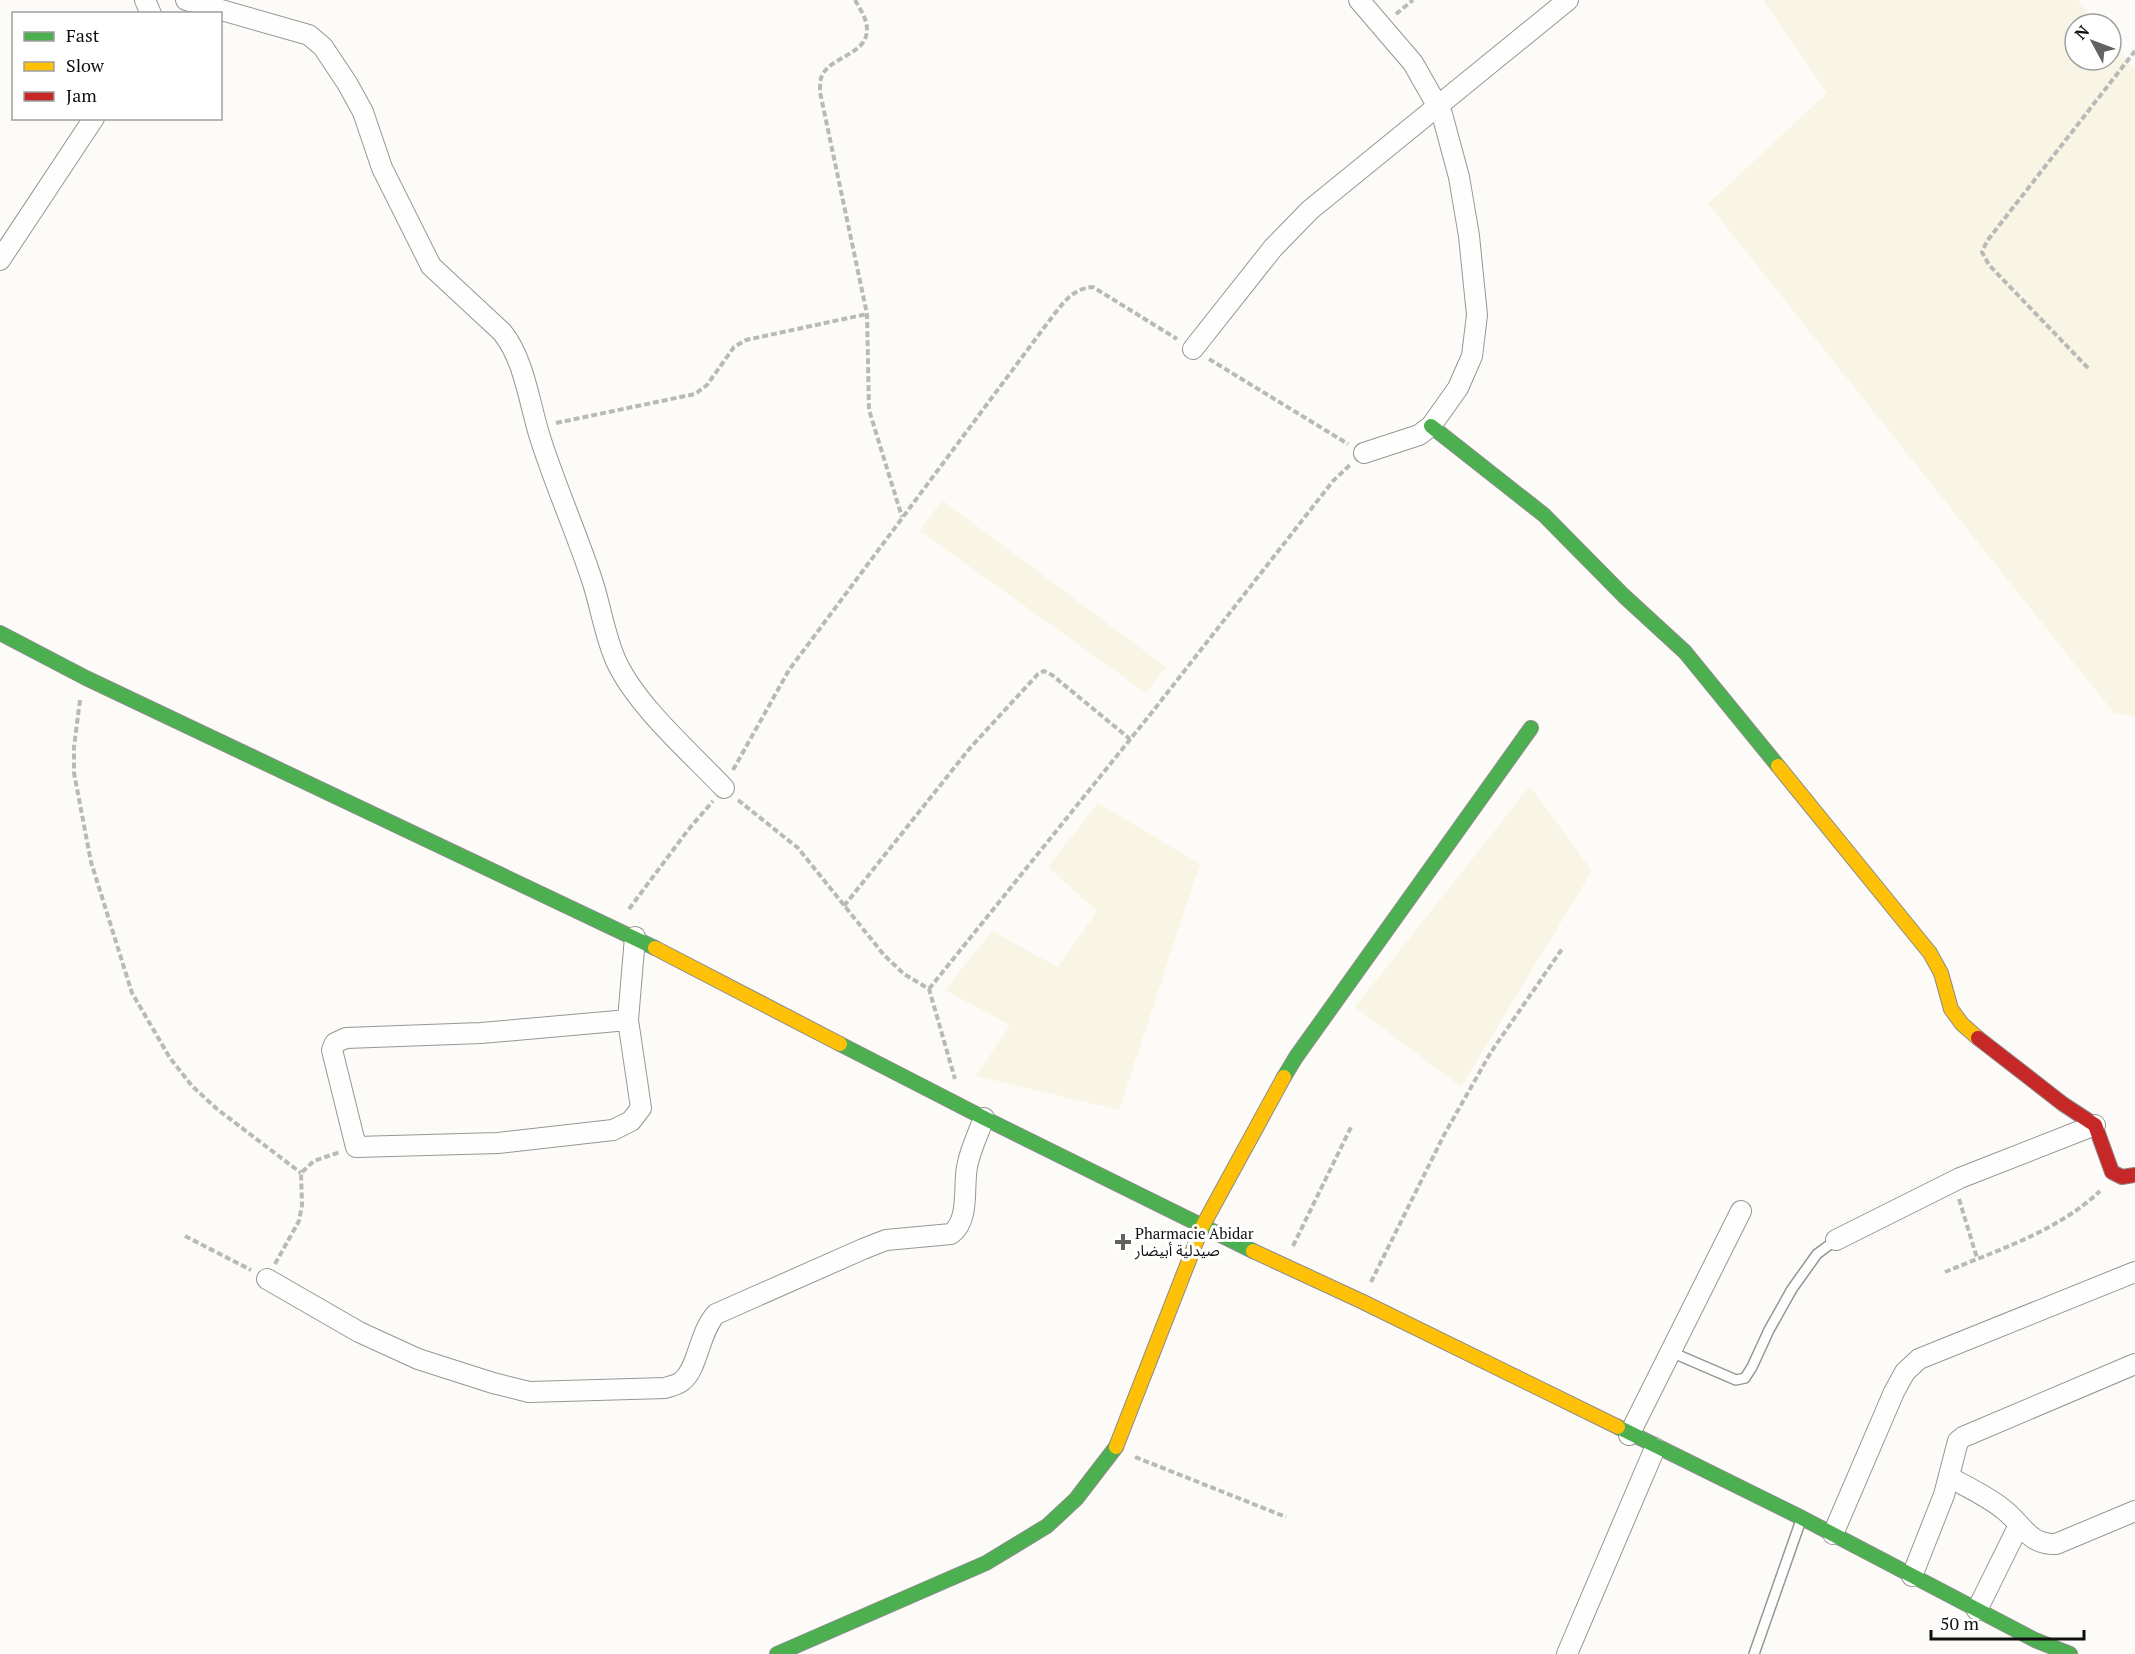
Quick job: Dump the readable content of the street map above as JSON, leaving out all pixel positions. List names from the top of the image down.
{
  "places": {
    "health": ["Pharmacie Abidar صيدلية أبيضار"]
  },
  "legend": ["Fast", "Slow", "Jam"],
  "scale_bar": "50 m",
  "north": "top left"
}
